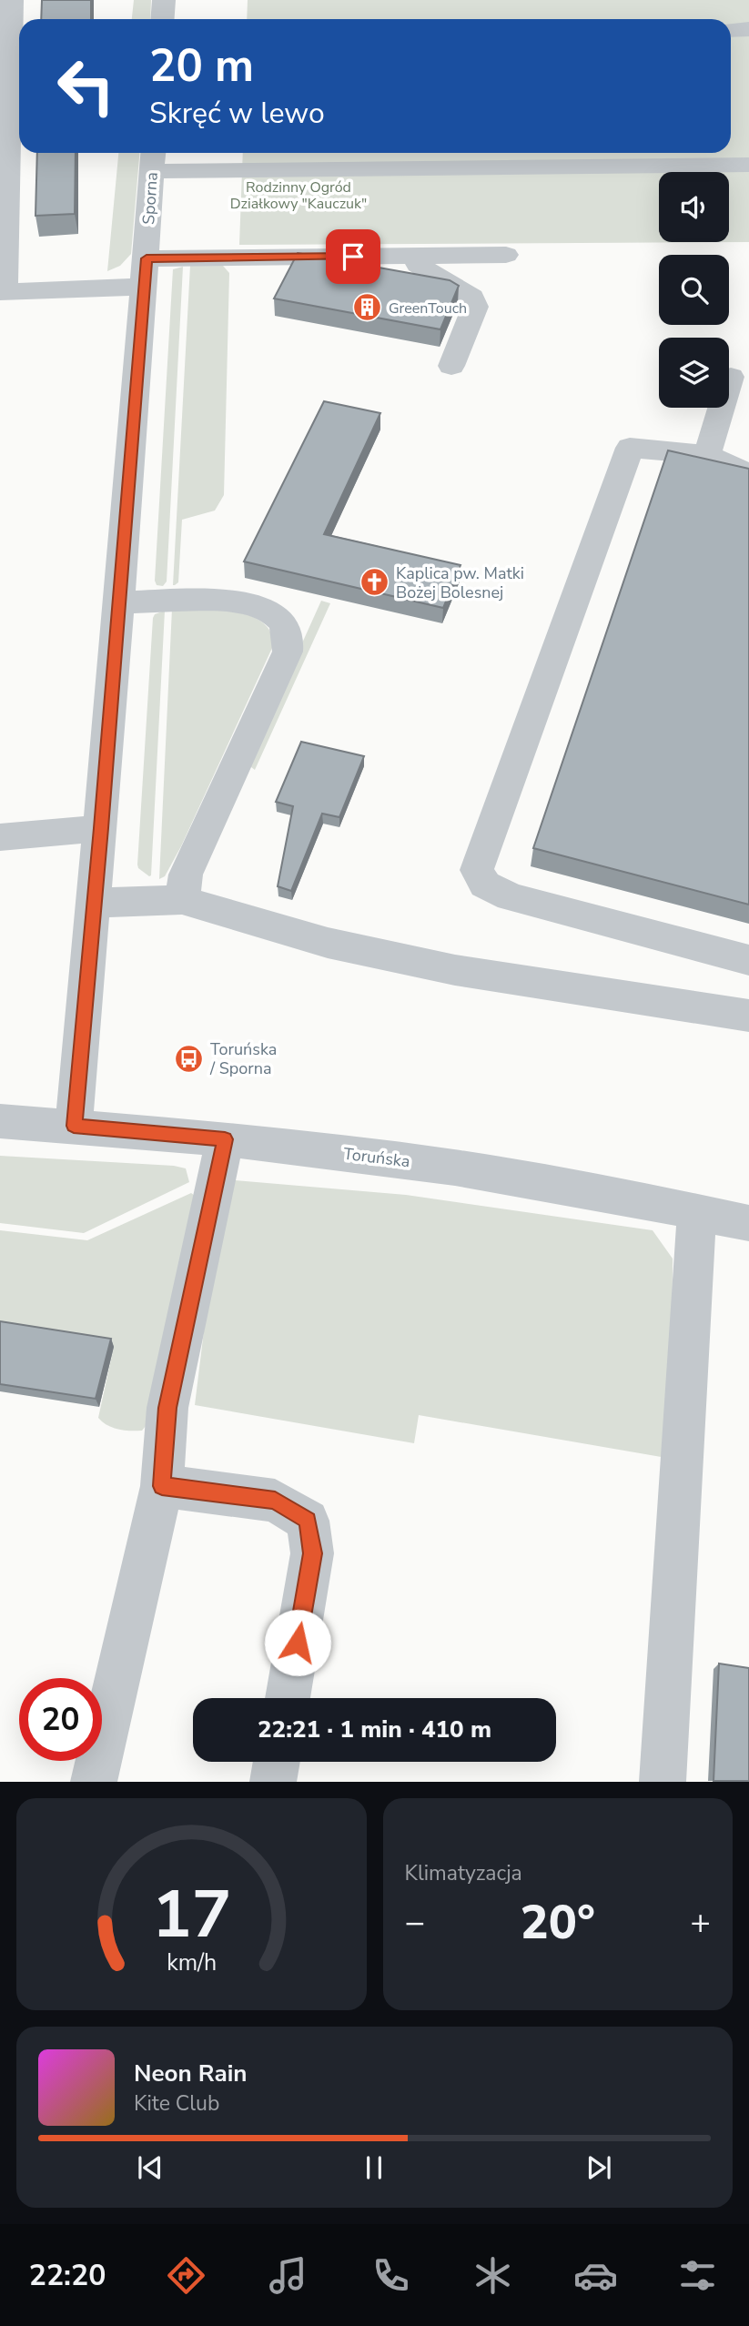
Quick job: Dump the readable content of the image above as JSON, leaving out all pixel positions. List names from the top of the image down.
{
  "streets": {
    "street": ["Sporna", "Toruńska"]
  },
  "crossings": [
    ["Sporna", "Toruńska"]
  ],
  "parks": ["Rodzinny Ogród Działkowy \"Kauczuk\""],
  "places": {
    "building": ["GreenTouch"],
    "church": ["Kaplica pw. Matki Bożej Bolesnej"],
    "bus stop": ["Toruńska / Sporna"]
  },
  "page": {
    "turn": ["20 m", "Skręć w lewo"],
    "limit": "20",
    "trip": "22:21 · 1 min · 410 m",
    "tile": "Klimatyzacja",
    "heat": ["−", "20°", "+"],
    "song": ["Neon Rain", "Kite Club"],
    "tabs": "22:20",
    "gauge": ["17", "km/h"]
  }
}
